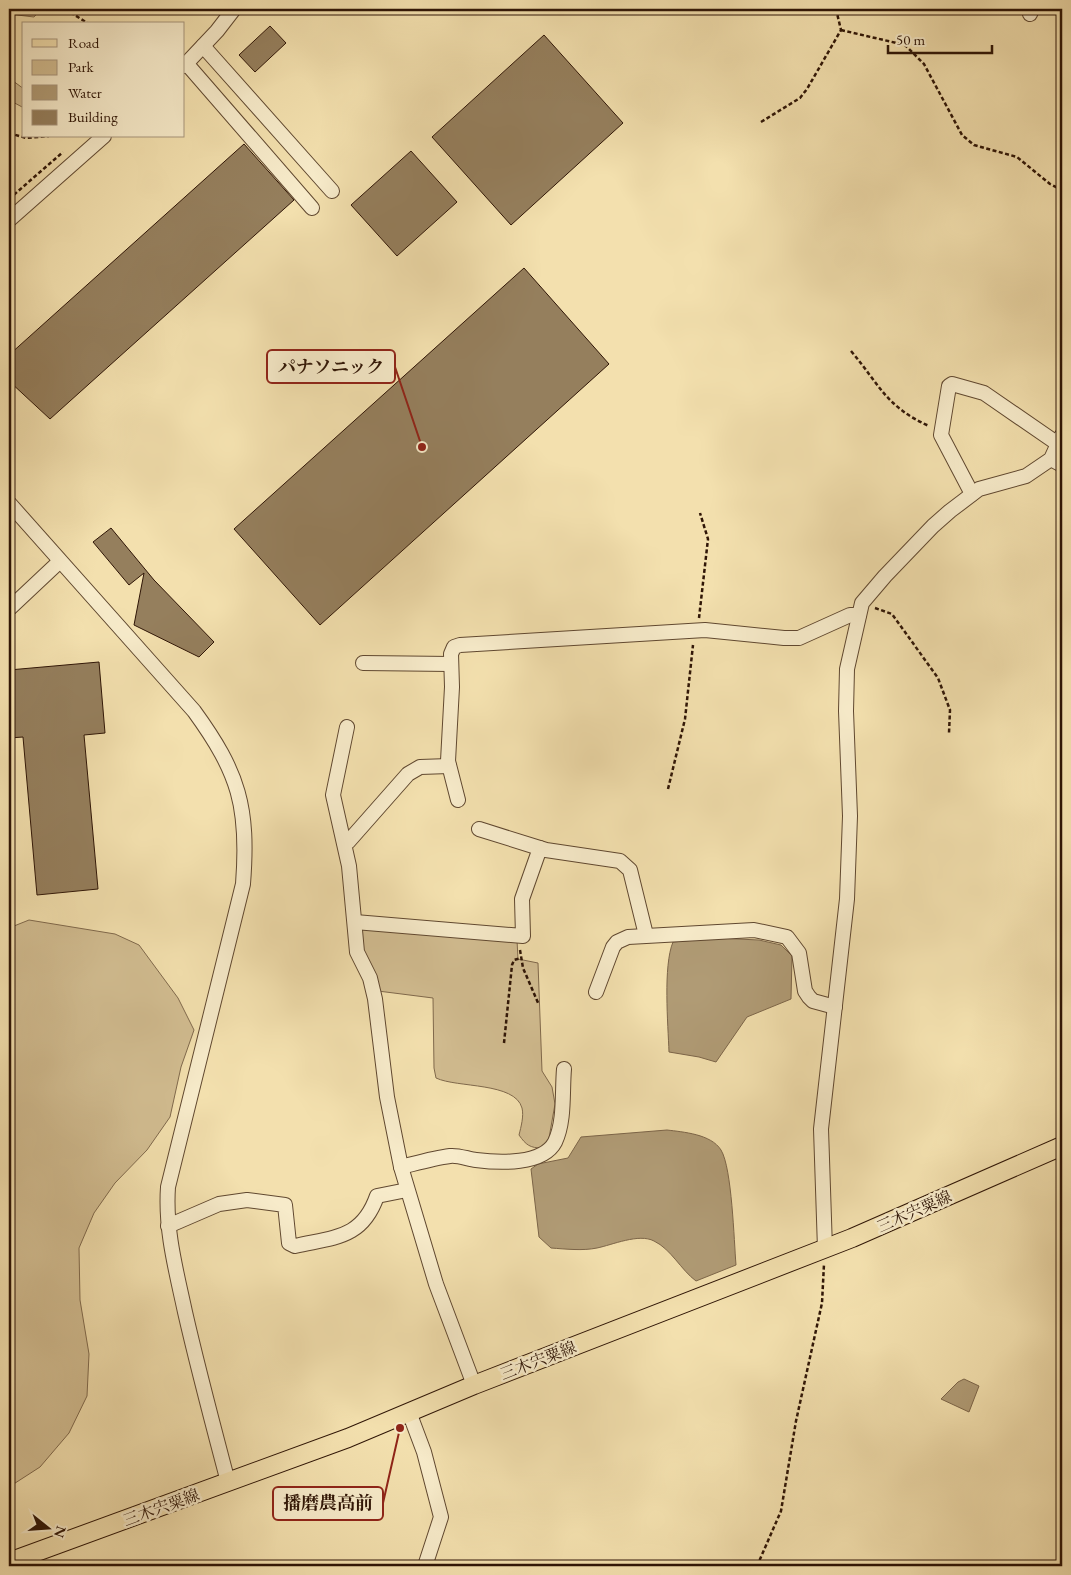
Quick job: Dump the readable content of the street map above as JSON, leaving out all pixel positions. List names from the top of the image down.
{
  "streets": {
    "main road": ["三木宍粟線"]
  },
  "places": ["パナソニック", "播磨農高前"],
  "legend": [
    "Road",
    "Park",
    "Water",
    "Building"
  ],
  "scale_bar": "50 m",
  "north": "right"
}
